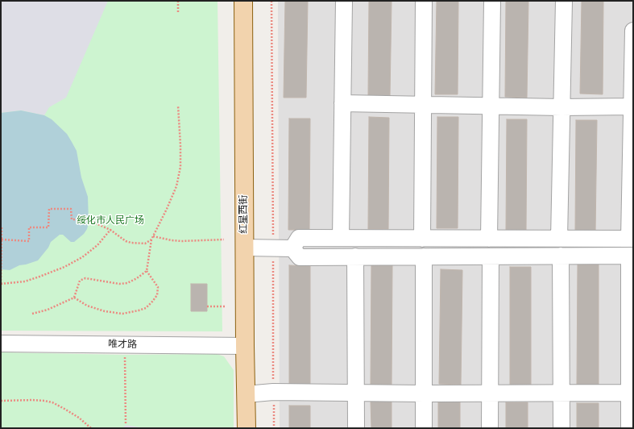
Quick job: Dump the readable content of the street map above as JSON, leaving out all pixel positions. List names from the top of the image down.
{
  "streets": {
    "main road": ["红星西街"],
    "street": ["唯才路"]
  },
  "crossings": [
    ["红星西街", "唯才路"]
  ],
  "parks": ["绥化市人民广场"]
}
